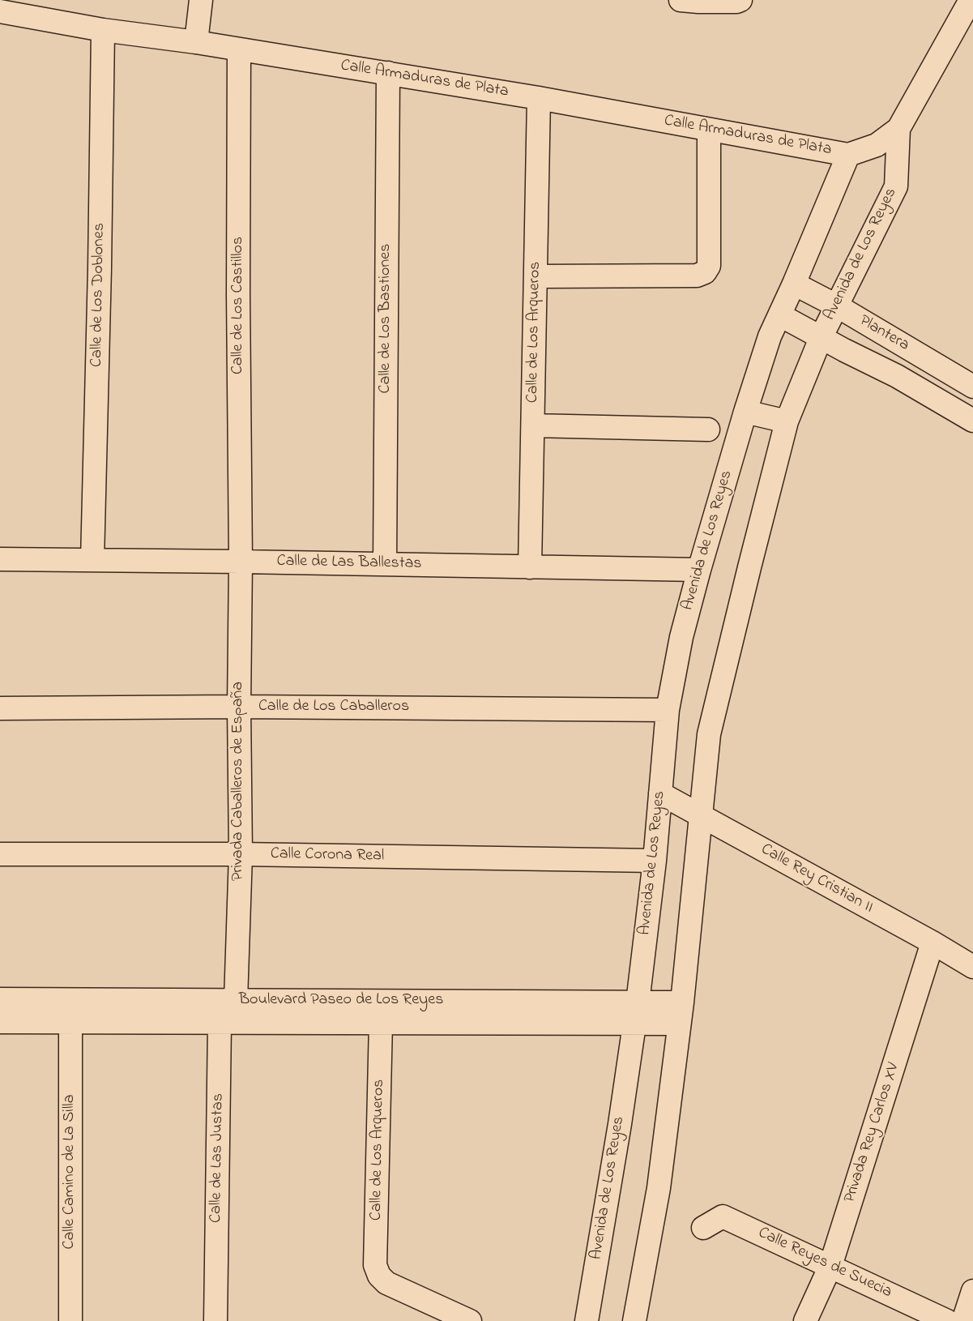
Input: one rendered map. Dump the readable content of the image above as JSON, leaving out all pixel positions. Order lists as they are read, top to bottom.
{
  "streets": {
    "street": [
      "Calle Armaduras de Plata",
      "Avenida de Los Reyes",
      "Calle de Los Doblones",
      "Calle de Los Castillos",
      "Calle de Los Bastiones",
      "Calle de Los Arqueros",
      "Plantera",
      "Calle de Las Ballestas",
      "Calle de Los Caballeros",
      "Privada Caballeros de España",
      "Calle Corona Real",
      "Calle Rey Cristian II",
      "Boulevard Paseo de Los Reyes",
      "Privada Rey Carlos XV",
      "Calle de Las Justas",
      "Calle Camino de La Silla",
      "Calle Reyes de Suecia"
    ]
  },
  "crossings": [
    ["Calle Armaduras de Plata", "Avenida de Los Reyes"],
    ["Calle Armaduras de Plata", "Calle de Los Doblones"],
    ["Calle Armaduras de Plata", "Calle de Los Castillos"],
    ["Calle Armaduras de Plata", "Calle de Los Bastiones"],
    ["Calle Armaduras de Plata", "Calle de Los Arqueros"],
    ["Avenida de Los Reyes", "Plantera"],
    ["Avenida de Los Reyes", "Calle de Las Ballestas"],
    ["Avenida de Los Reyes", "Calle de Los Caballeros"],
    ["Avenida de Los Reyes", "Calle Corona Real"],
    ["Avenida de Los Reyes", "Calle Rey Cristian II"],
    ["Avenida de Los Reyes", "Boulevard Paseo de Los Reyes"],
    ["Calle de Los Doblones", "Calle de Las Ballestas"],
    ["Calle de Los Castillos", "Calle de Las Ballestas"],
    ["Calle de Los Castillos", "Privada Caballeros de España"],
    ["Calle de Los Bastiones", "Calle de Las Ballestas"],
    ["Calle de Los Arqueros", "Calle de Las Ballestas"],
    ["Calle de Los Arqueros", "Boulevard Paseo de Los Reyes"],
    ["Calle de Las Ballestas", "Privada Caballeros de España"],
    ["Calle de Los Caballeros", "Privada Caballeros de España"],
    ["Privada Caballeros de España", "Calle Corona Real"],
    ["Privada Caballeros de España", "Boulevard Paseo de Los Reyes"],
    ["Calle Rey Cristian II", "Privada Rey Carlos XV"],
    ["Boulevard Paseo de Los Reyes", "Calle de Las Justas"],
    ["Boulevard Paseo de Los Reyes", "Calle Camino de La Silla"],
    ["Privada Rey Carlos XV", "Calle Reyes de Suecia"]
  ]
}
